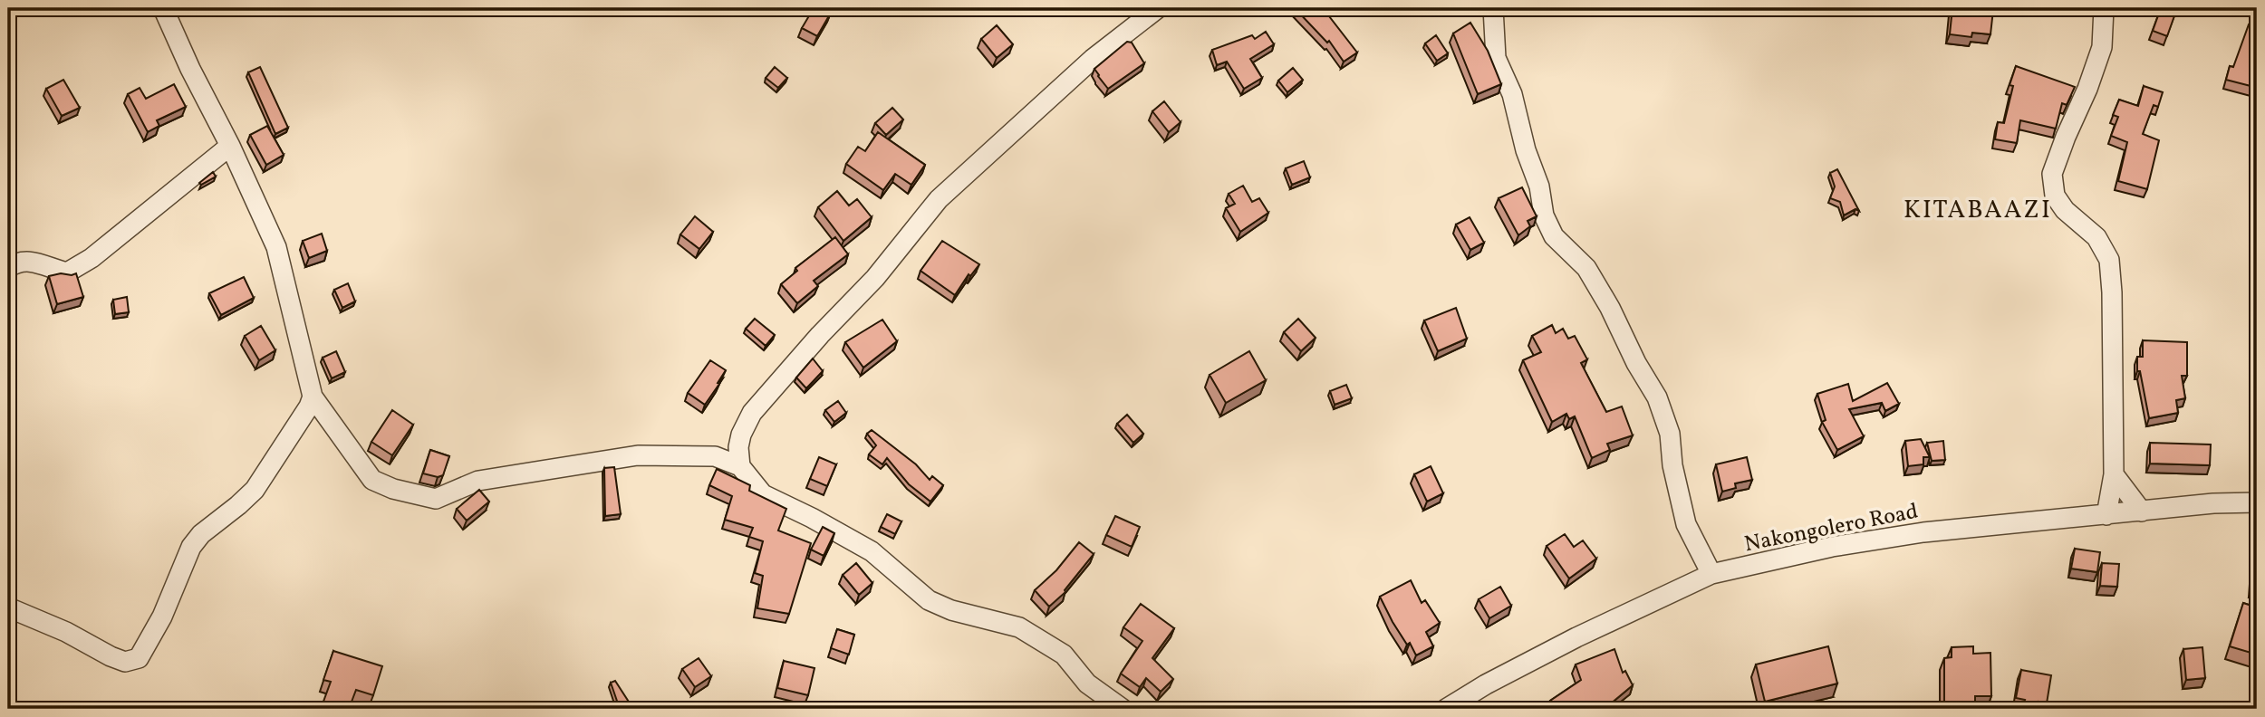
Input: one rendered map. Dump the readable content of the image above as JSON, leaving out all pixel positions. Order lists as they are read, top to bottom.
{
  "streets": {
    "street": ["Nakongolero Road"]
  },
  "districts": ["KITABAAZI"]
}
